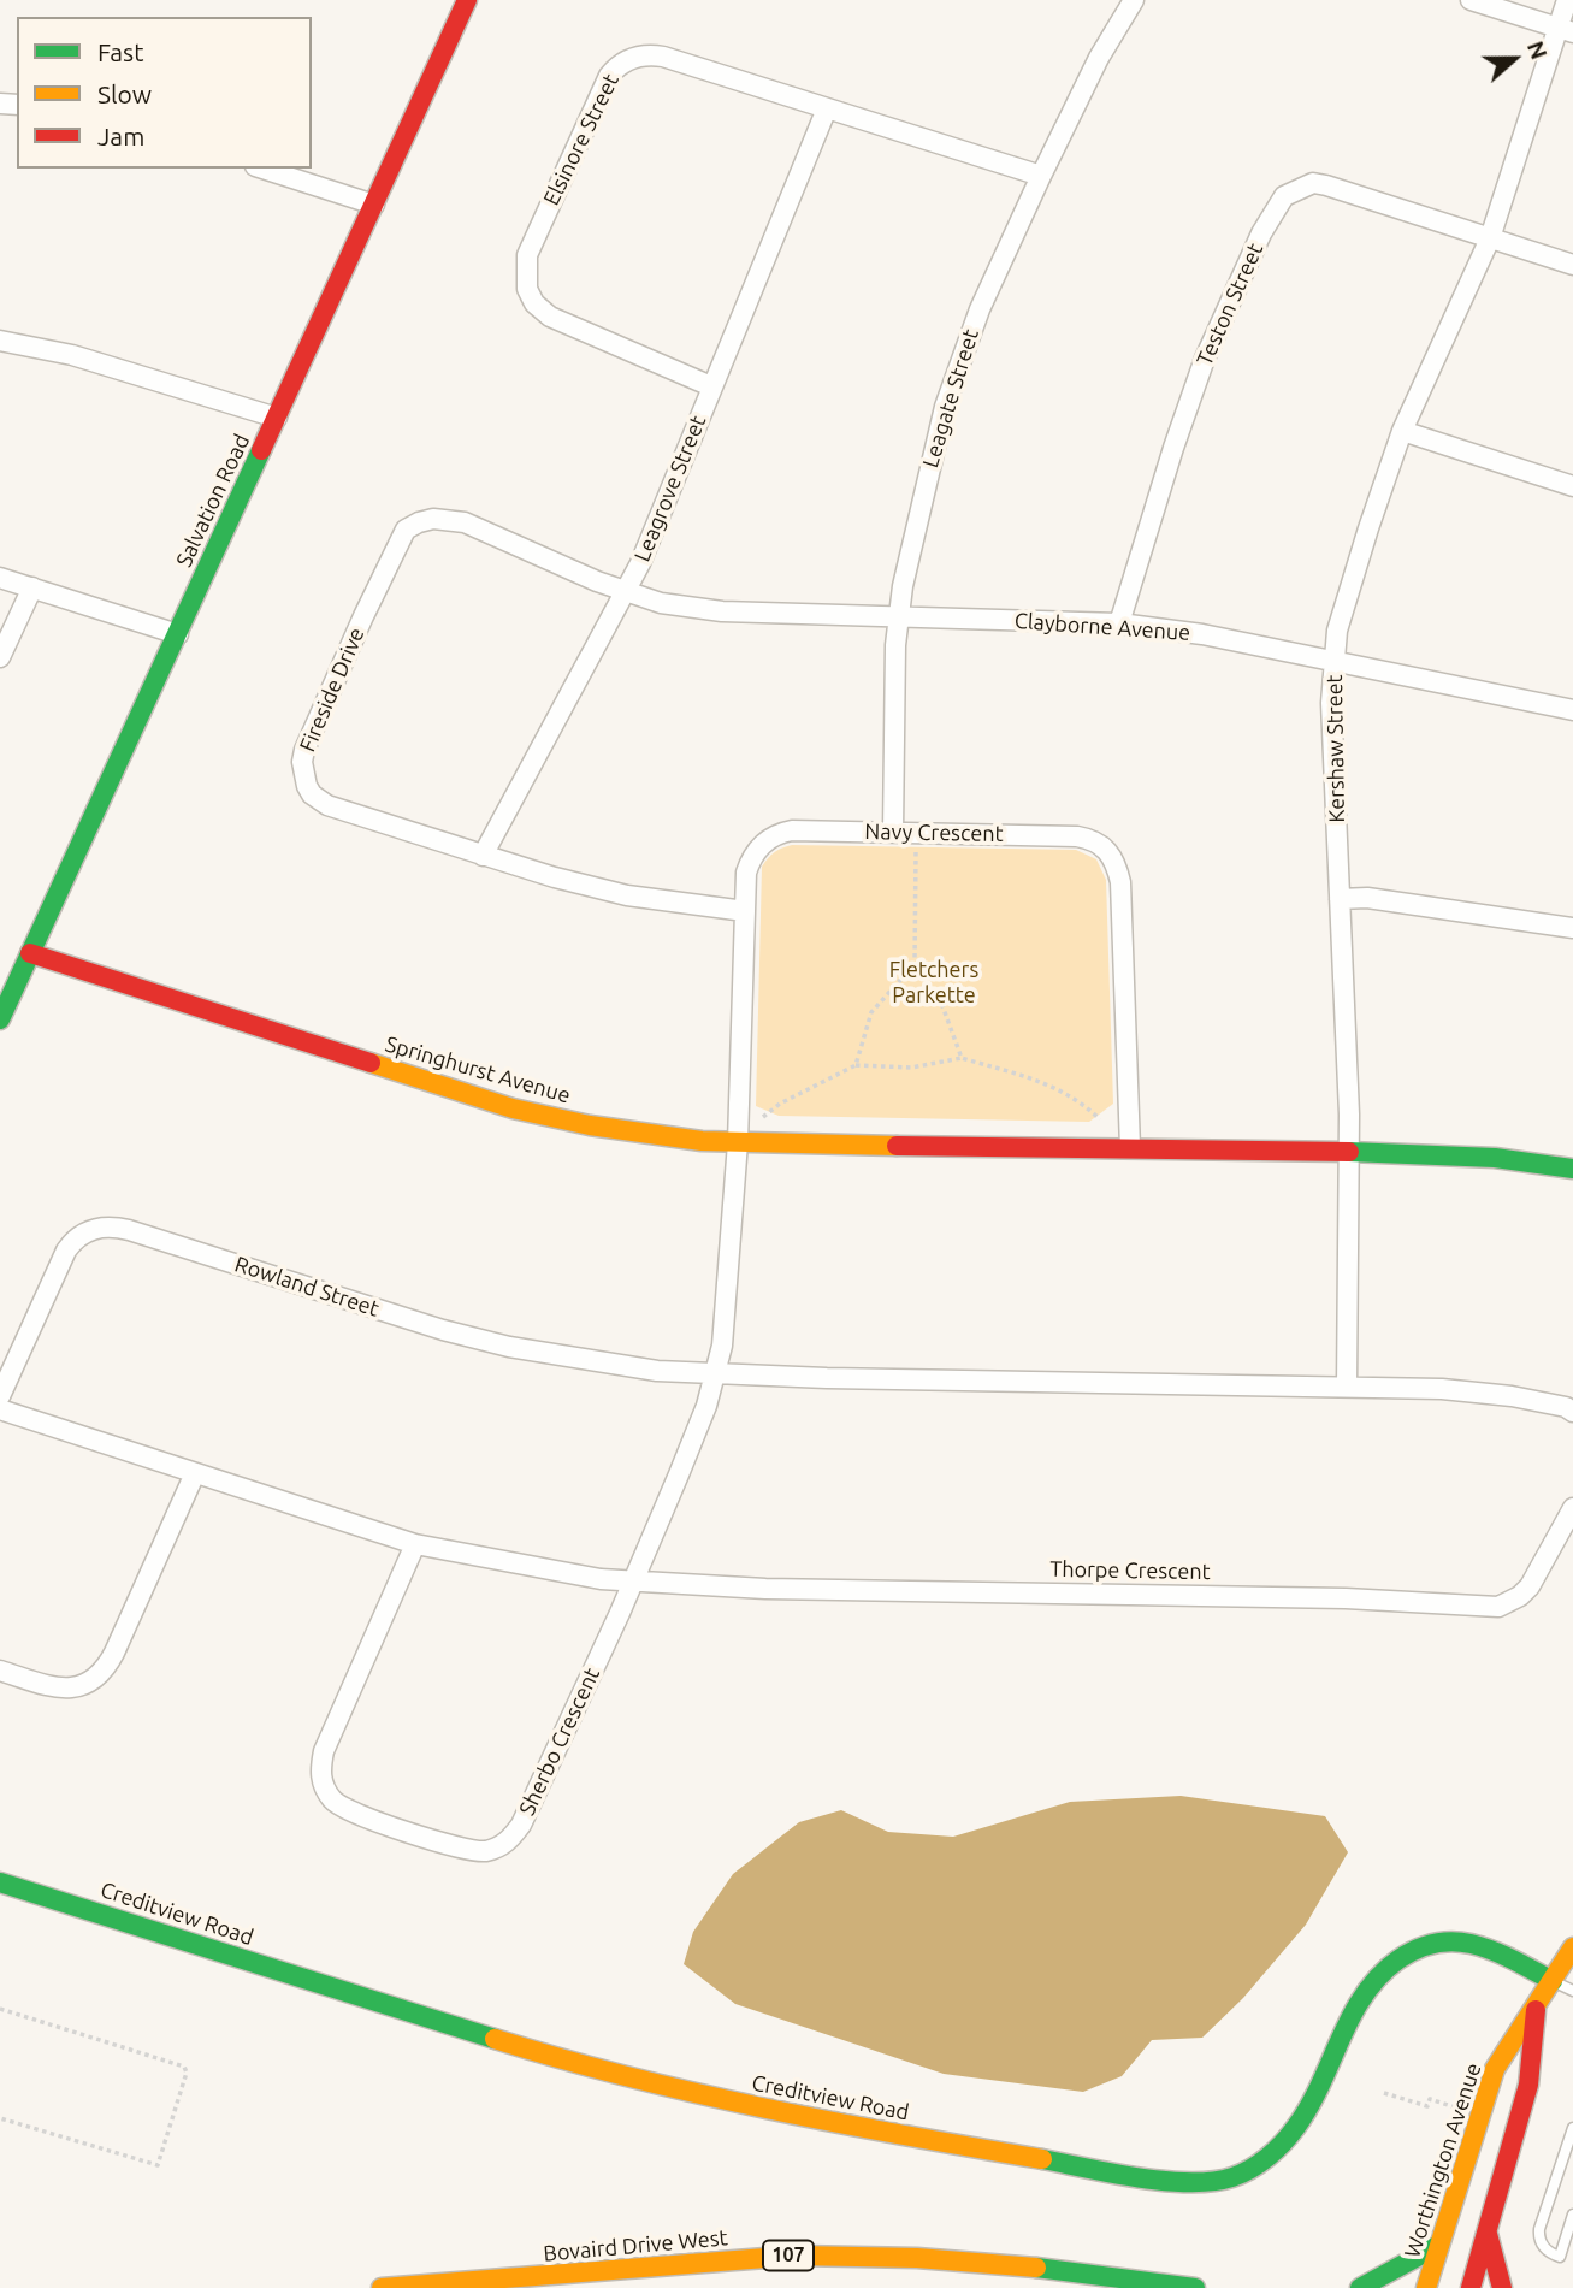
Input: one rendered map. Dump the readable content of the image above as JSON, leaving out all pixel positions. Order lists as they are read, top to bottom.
{
  "streets": {
    "street": [
      "Elsinore Street",
      "Teston Street",
      "Leagate Street",
      "Leagrove Street",
      "Salvation Road",
      "Clayborne Avenue",
      "Fireside Drive",
      "Kershaw Street",
      "Navy Crescent",
      "Springhurst Avenue",
      "Rowland Street",
      "Thorpe Crescent",
      "Sherbo Crescent",
      "Creditview Road",
      "Worthington Avenue",
      "Bovaird Drive West",
      "107"
    ]
  },
  "crossings": [
    ["Elsinore Street", "Leagate Street"],
    ["Elsinore Street", "Leagrove Street"],
    ["Teston Street", "Clayborne Avenue"],
    ["Teston Street", "Kershaw Street"],
    ["Leagate Street", "Clayborne Avenue"],
    ["Leagate Street", "Navy Crescent"],
    ["Leagrove Street", "Clayborne Avenue"],
    ["Leagrove Street", "Fireside Drive"],
    ["Salvation Road", "Springhurst Avenue"],
    ["Clayborne Avenue", "Fireside Drive"],
    ["Clayborne Avenue", "Kershaw Street"],
    ["Fireside Drive", "Navy Crescent"],
    ["Navy Crescent", "Springhurst Avenue"],
    ["Navy Crescent", "Rowland Street"],
    ["Navy Crescent", "Thorpe Crescent"],
    ["Navy Crescent", "Sherbo Crescent"],
    ["Thorpe Crescent", "Sherbo Crescent"],
    ["Creditview Road", "Worthington Avenue"]
  ],
  "parks": ["Fletchers Parkette"],
  "legend": ["Fast", "Slow", "Jam"],
  "north": "right"
}
